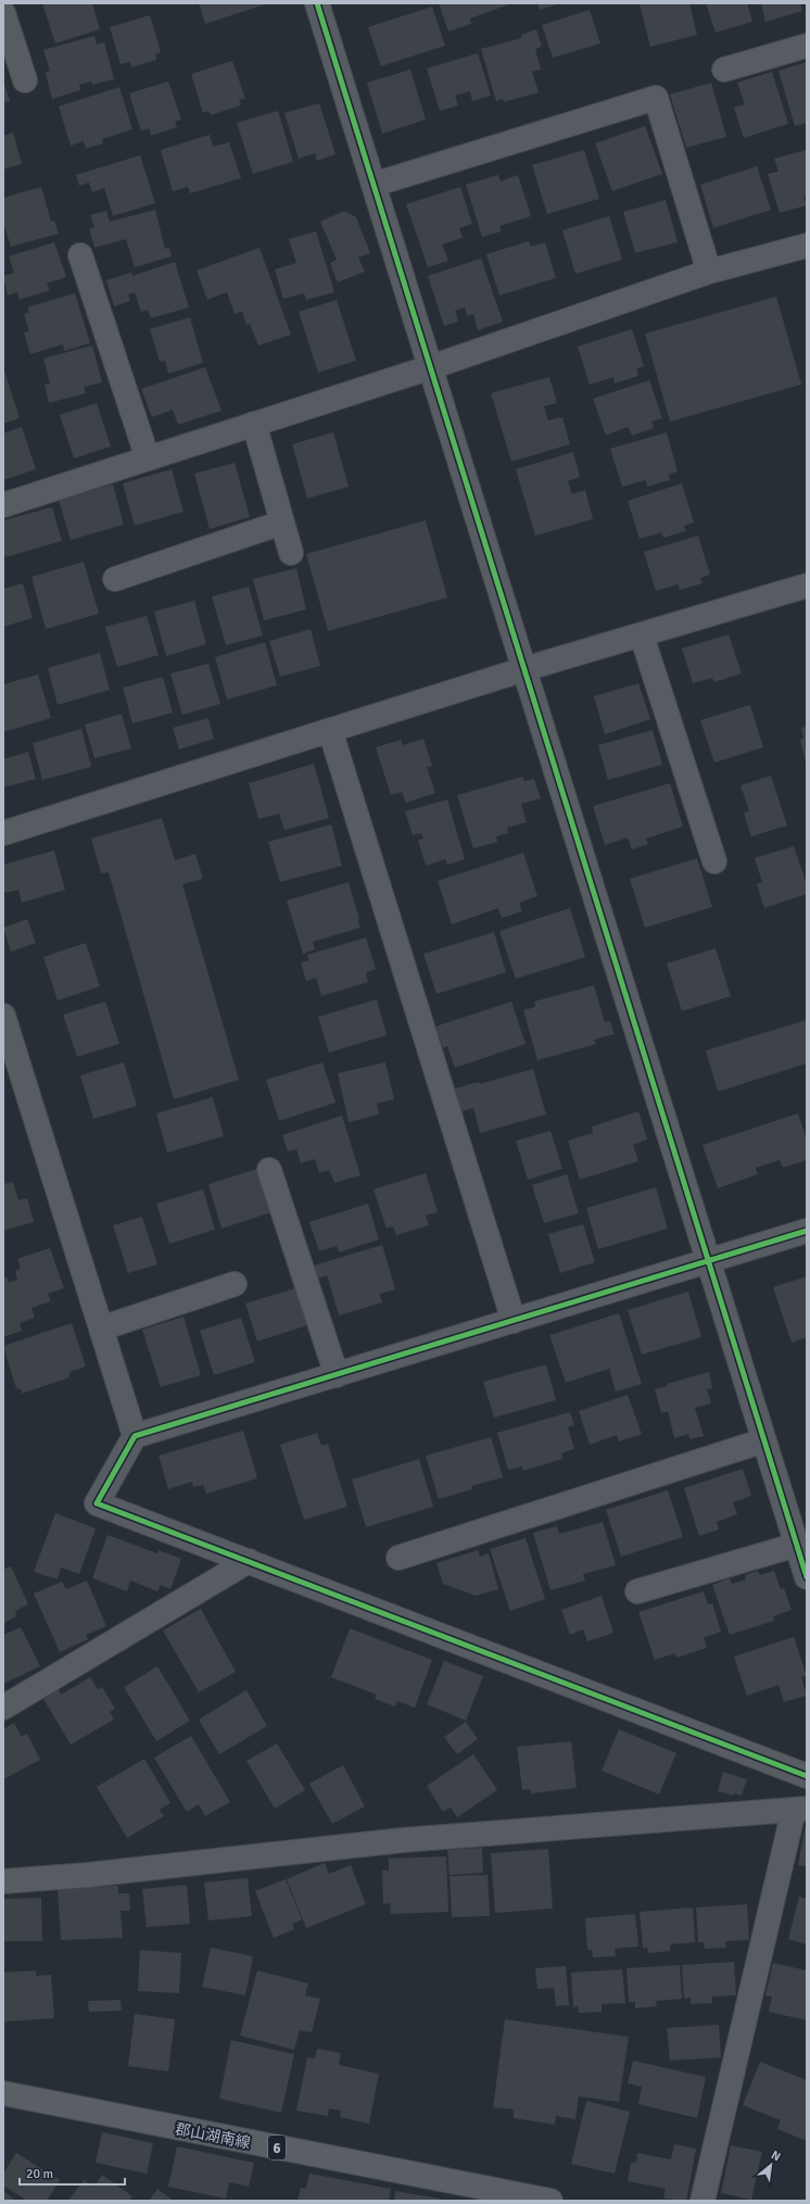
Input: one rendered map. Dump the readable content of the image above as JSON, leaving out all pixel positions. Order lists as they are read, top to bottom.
{
  "streets": {
    "main road": ["郡山湖南線", "6"]
  },
  "scale_bar": "20 m",
  "north": "top right"
}
